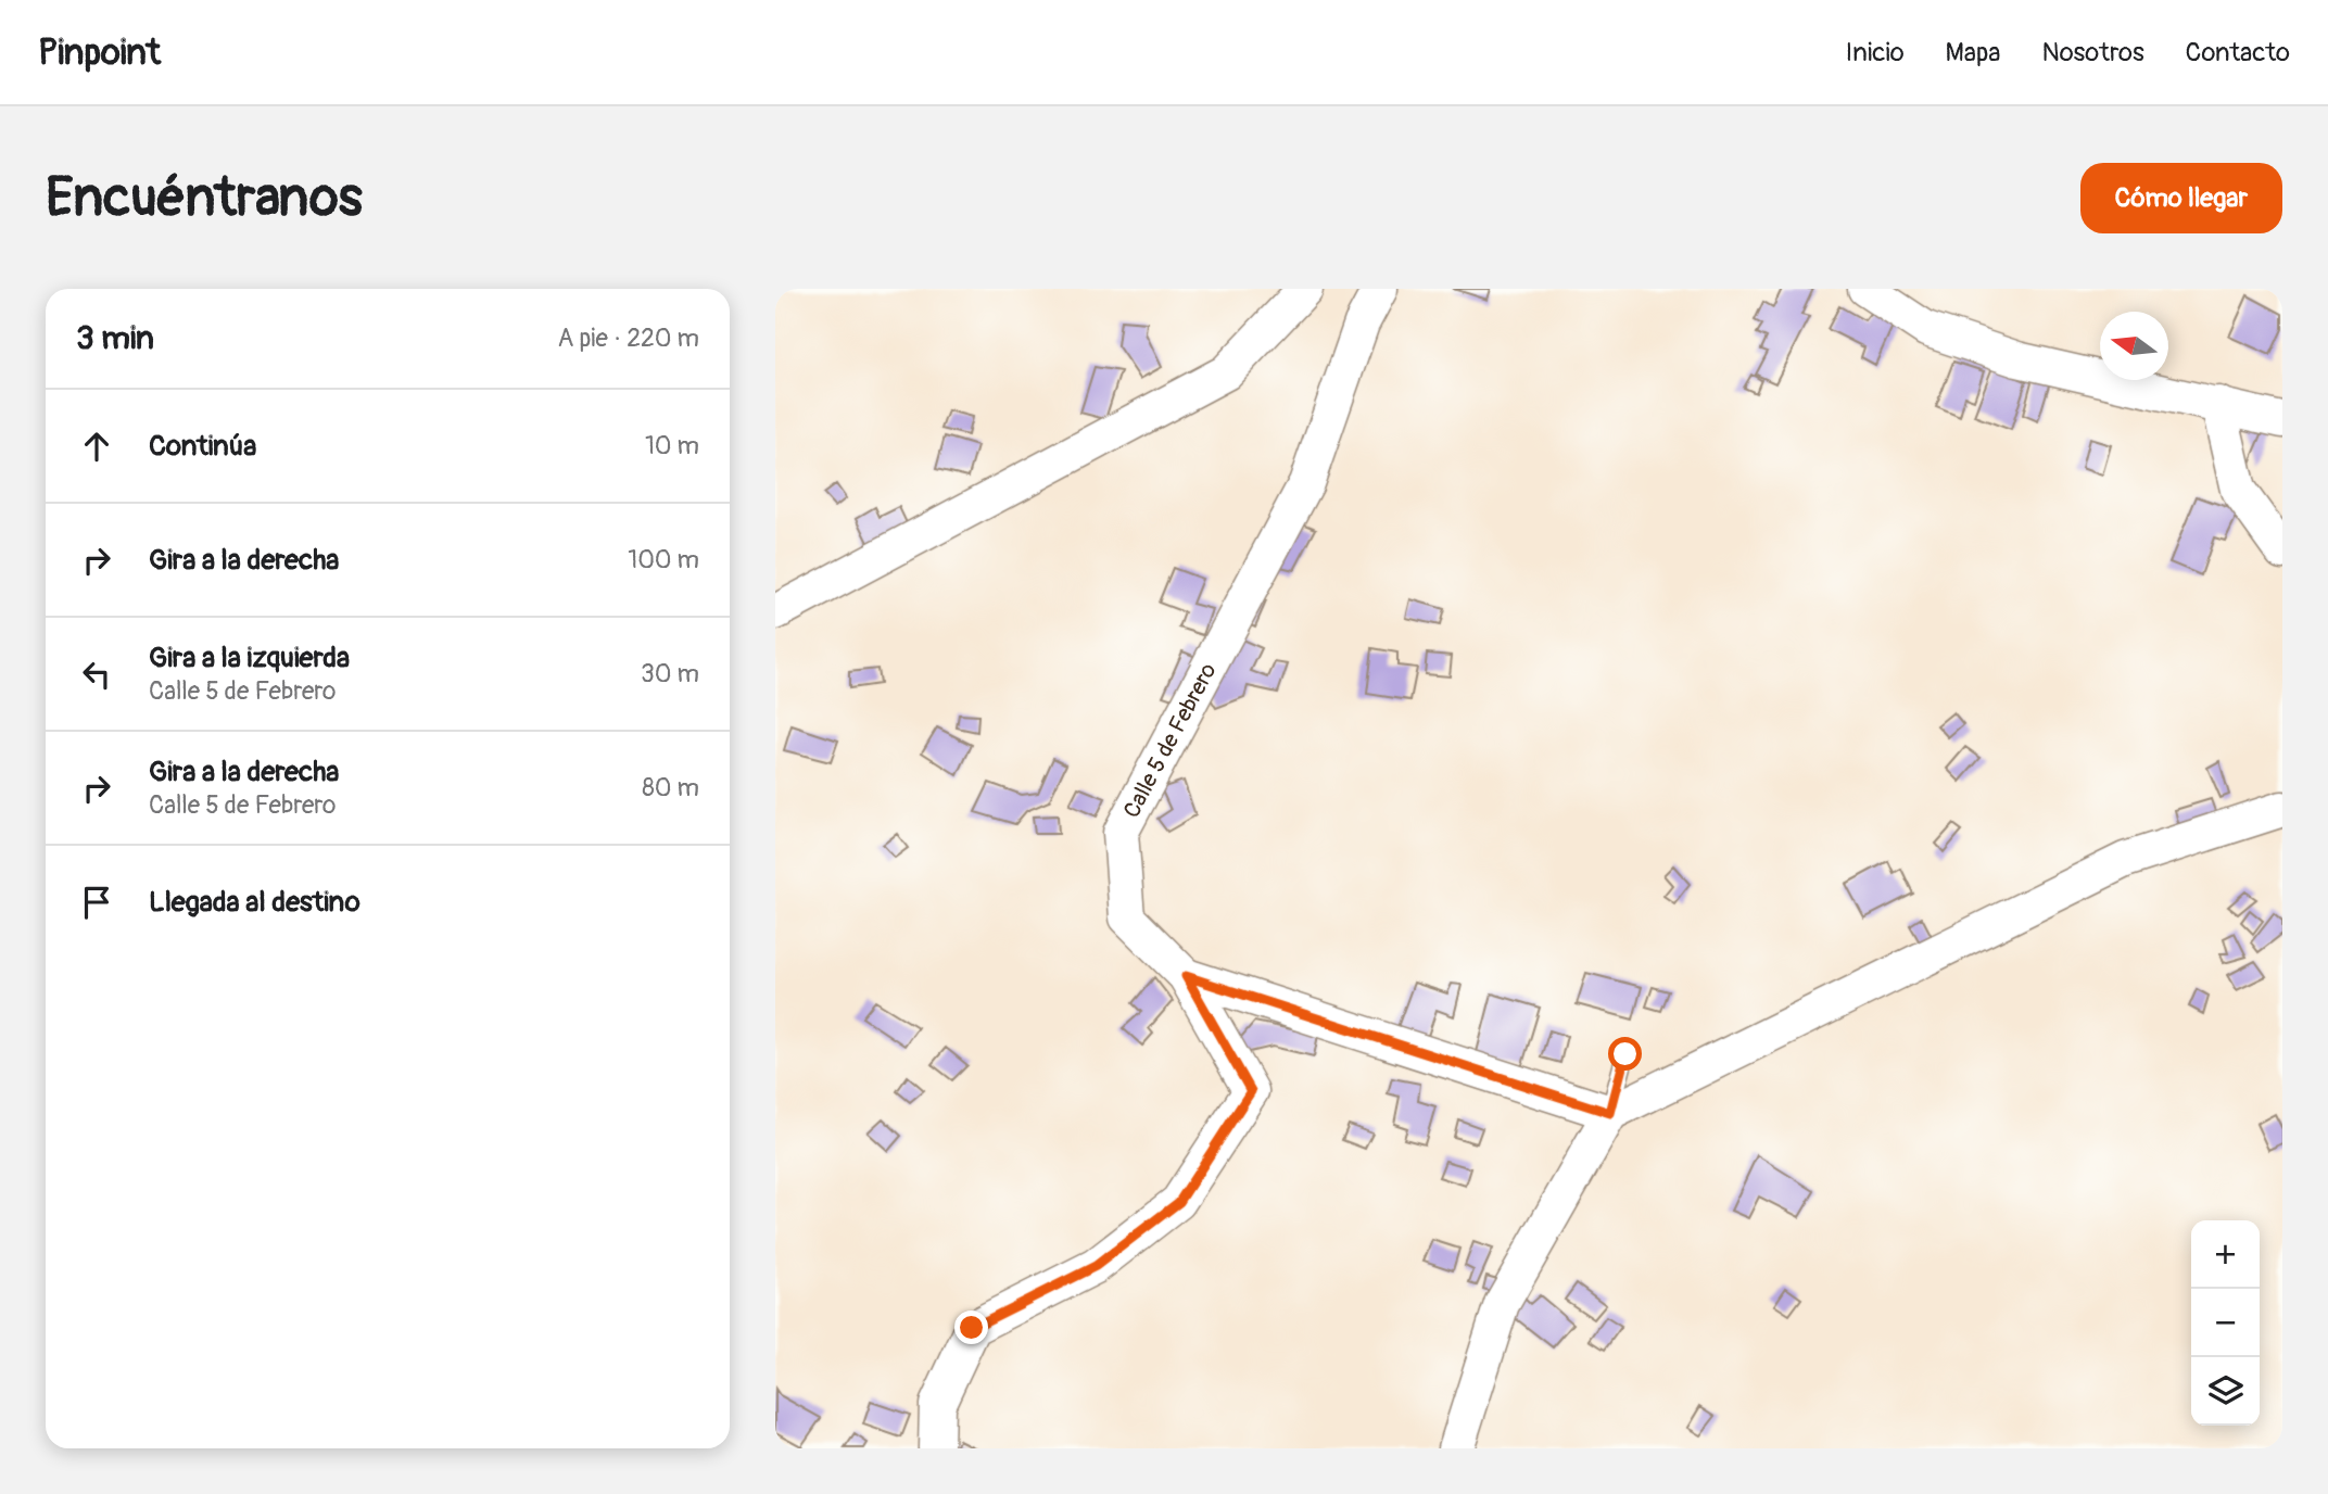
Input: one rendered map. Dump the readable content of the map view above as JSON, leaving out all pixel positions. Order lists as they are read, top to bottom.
{
  "streets": {
    "street": ["Calle 5 de Febrero"]
  },
  "north": "left",
  "page": {
    "header": "Pinpoint",
    "nav": [
      "Inicio",
      "Mapa",
      "Nosotros",
      "Contacto"
    ],
    "buttons": "Cómo llegar",
    "title": "Encuéntranos",
    "heading": ["3 min", "A pie · 220 m"],
    "list": [
      ["Continúa", "10 m"],
      ["Gira a la derecha", "100 m"],
      ["Gira a la izquierda", "Calle 5 de Febrero", "30 m"],
      ["Gira a la derecha", "Calle 5 de Febrero", "80 m"],
      "Llegada al destino"
    ],
    "map_buttons": ["+", "−"]
  }
}
